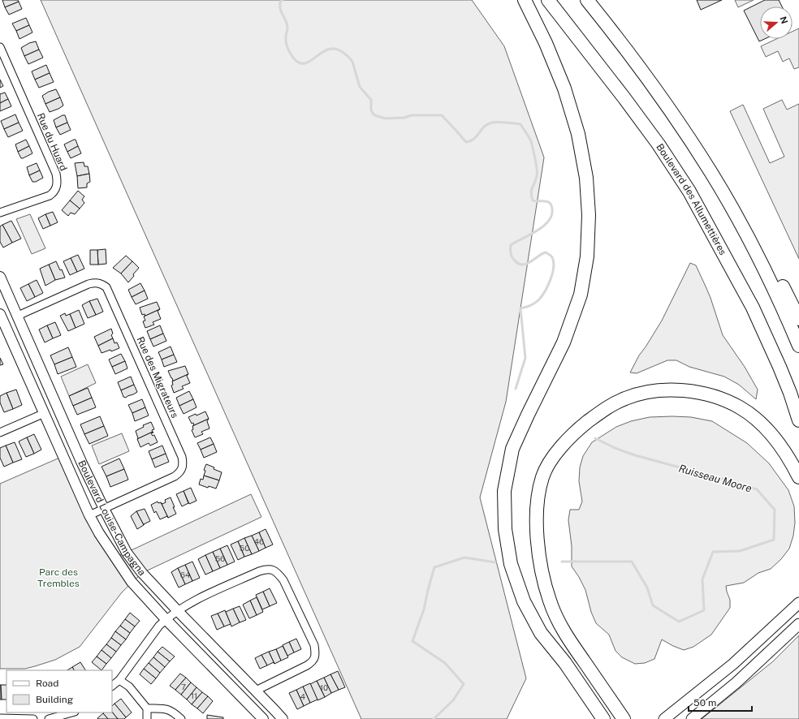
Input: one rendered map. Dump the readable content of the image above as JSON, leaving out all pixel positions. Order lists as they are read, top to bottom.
{
  "streets": {
    "highway": ["Boulevard des Allumettières"],
    "street": ["Rue du Huard", "Rue des Migrateurs", "Boulevard Louise-Campagna"]
  },
  "crossings": [
    ["Rue des Migrateurs", "Boulevard Louise-Campagna"]
  ],
  "water": ["Ruisseau Moore"],
  "parks": ["Parc des Trembles"],
  "house_numbers": [
    "46",
    "50",
    "56",
    "64",
    "7",
    "10",
    "11",
    "4"
  ],
  "legend": ["Road", "Building"],
  "scale_bar": "50 m",
  "north": "right"
}
